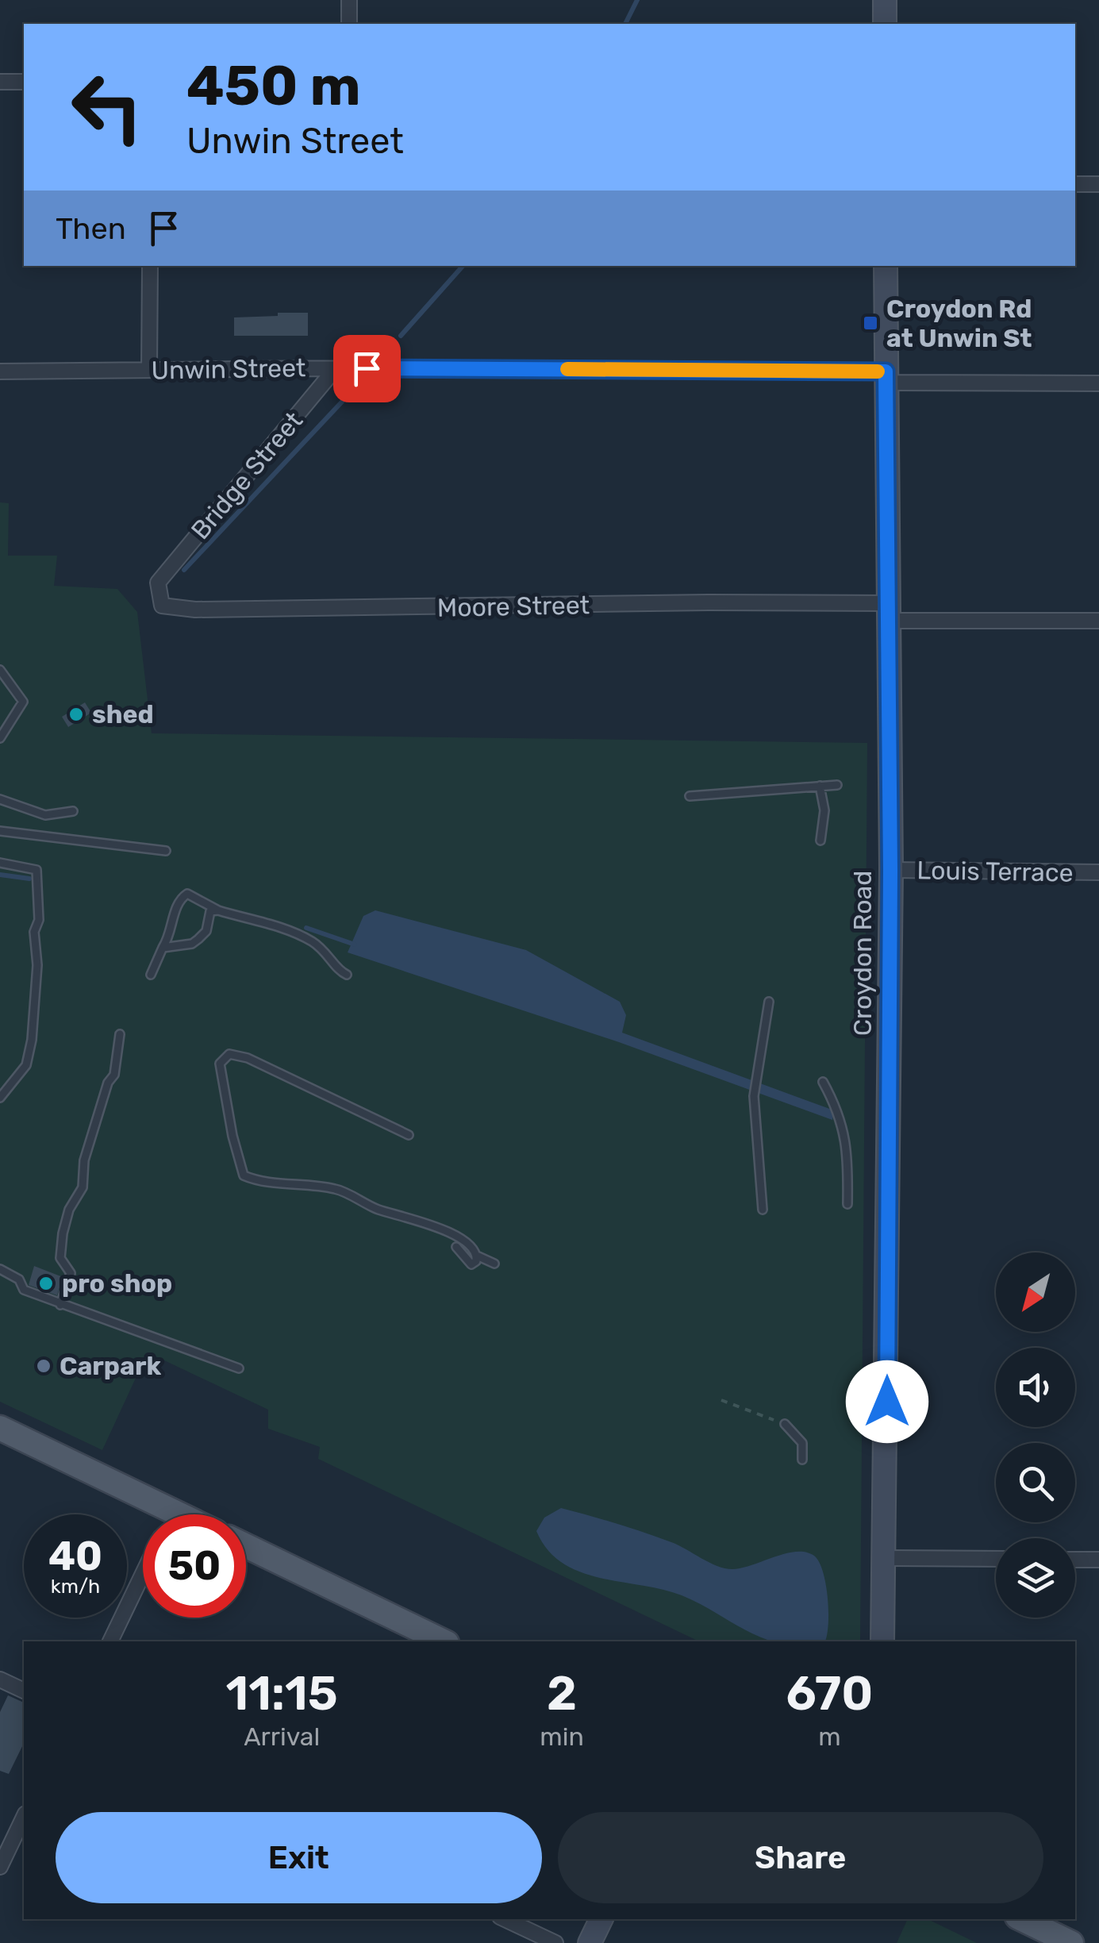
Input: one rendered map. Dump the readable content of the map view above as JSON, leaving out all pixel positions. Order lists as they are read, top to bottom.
{
  "streets": {
    "main road": ["Croydon Road"],
    "street": [
      "Unwin Street",
      "Bridge Street",
      "Moore Street",
      "Louis Terrace"
    ]
  },
  "crossings": [
    ["Unwin Street", "Bridge Street"],
    ["Unwin Street", "Croydon Road"],
    ["Bridge Street", "Moore Street"],
    ["Moore Street", "Croydon Road"],
    ["Louis Terrace", "Croydon Road"]
  ],
  "places": {
    "transit": ["Croydon Rd at Unwin St"],
    "other": ["shed", "pro shop", "Carpark"]
  },
  "north": "bottom left",
  "page": {
    "turn": ["450 m", "Unwin Street"],
    "then": "Then",
    "speed": "40 km/h",
    "limit": "50",
    "eta": [
      "11:15",
      "Arrival",
      "2",
      "min",
      "670",
      "m"
    ],
    "buttons": ["Exit", "Share"]
  }
}
